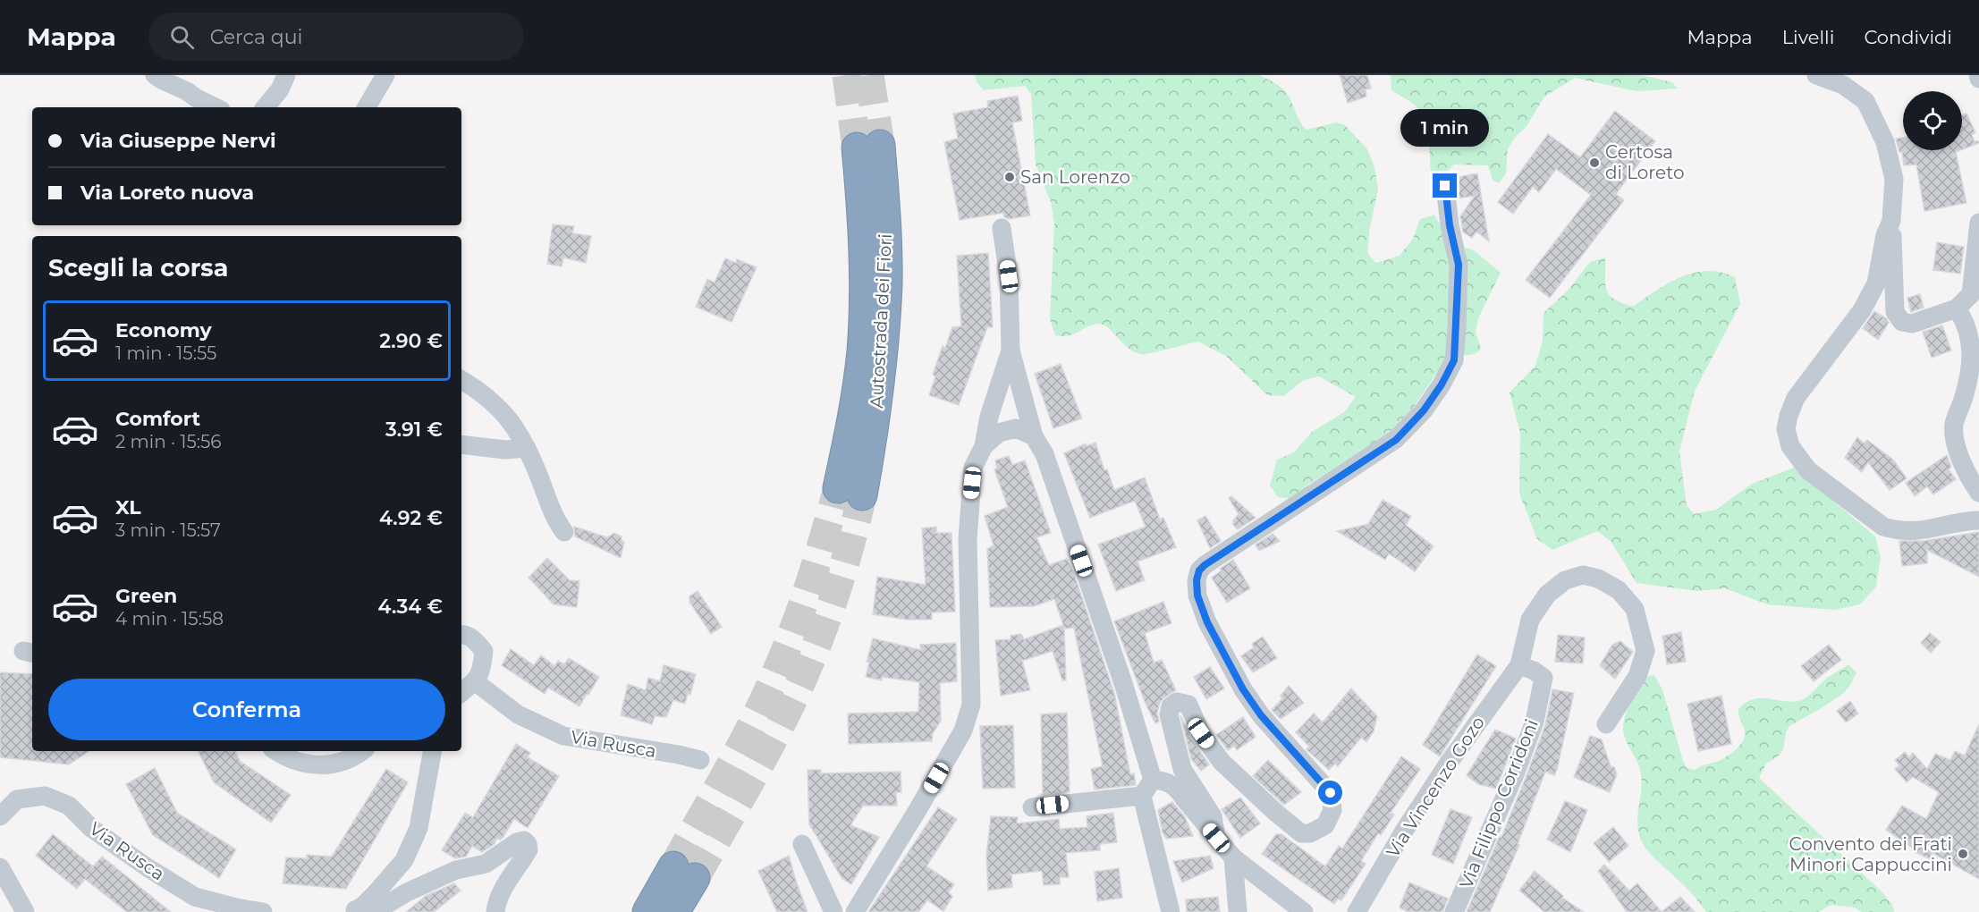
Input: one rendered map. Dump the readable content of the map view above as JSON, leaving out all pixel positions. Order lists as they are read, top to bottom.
{
  "streets": {
    "highway": ["Autostrada dei Fiori"],
    "street": ["Via Rusca", "Via Vincenzo Gozo", "Via Filippo Corridoni"]
  },
  "crossings": [
    ["Via Vincenzo Gozo", "Via Filippo Corridoni"]
  ],
  "places": ["Certosa di Loreto", "San Lorenzo", "Convento dei Frati Minori Cappuccini"],
  "page": {
    "header": "Mappa",
    "search": "Cerca qui",
    "nav": ["Mappa", "Livelli", "Condividi"],
    "banner": ["Via Giuseppe Nervi", "Via Loreto nuova"],
    "bubble": "1 min",
    "heading": "Scegli la corsa",
    "list": [
      {
        "name": "Economy",
        "note": "1 min · 15:55",
        "value": "2.90 €"
      },
      {
        "name": "Comfort",
        "note": "2 min · 15:56",
        "value": "3.91 €"
      },
      {
        "name": "XL",
        "note": "3 min · 15:57",
        "value": "4.92 €"
      },
      {
        "name": "Green",
        "note": "4 min · 15:58",
        "value": "4.34 €"
      }
    ],
    "buttons": "Conferma"
  }
}
